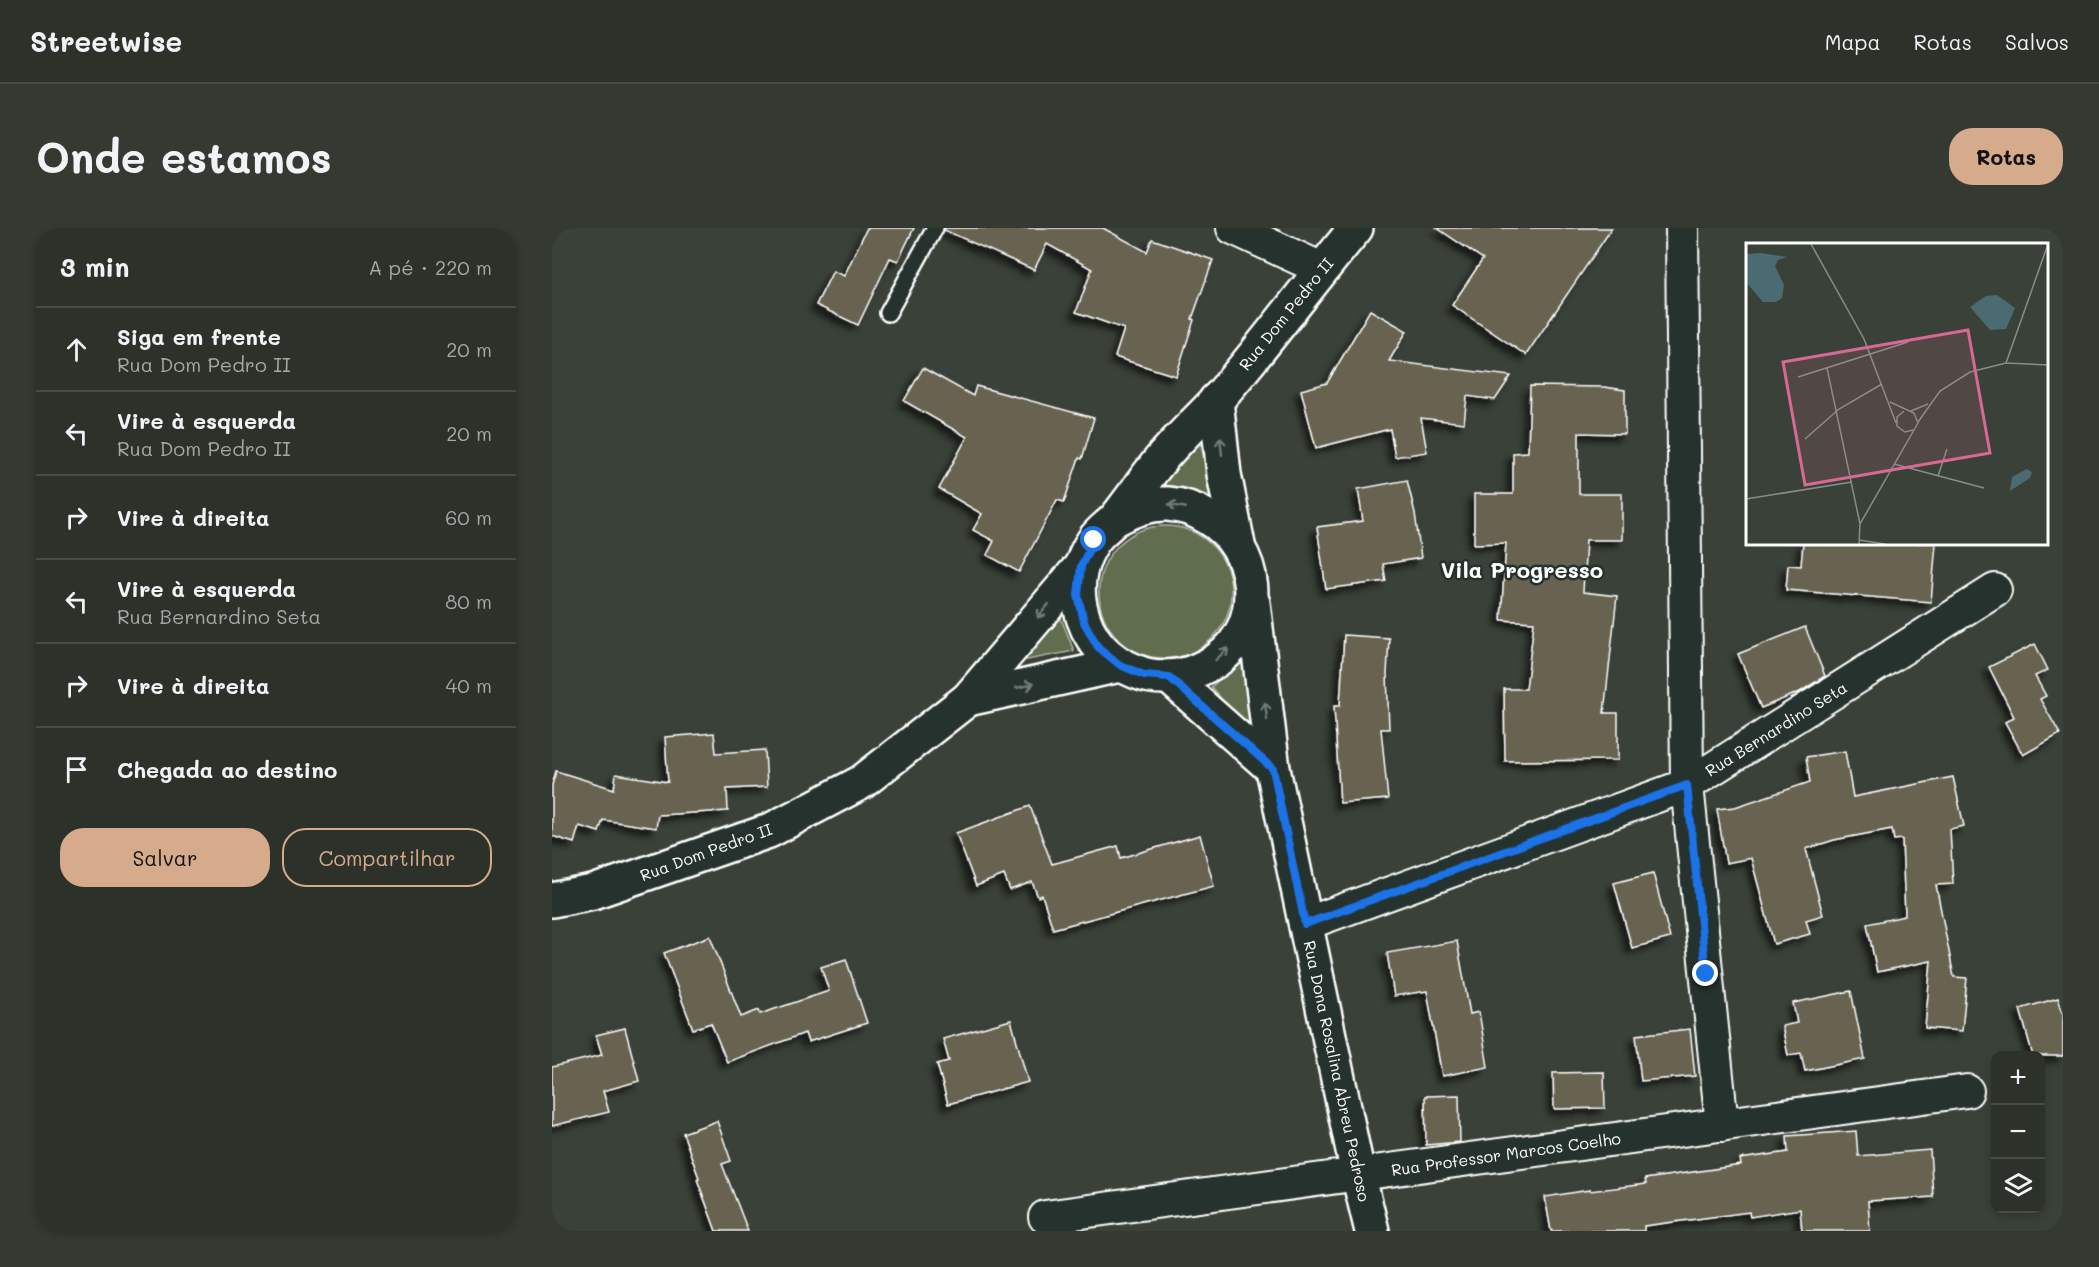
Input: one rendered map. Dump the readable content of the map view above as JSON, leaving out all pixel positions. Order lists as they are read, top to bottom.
{
  "streets": {
    "main road": ["Rua Dom Pedro II", "Rua Dona Rosalina Abreu Pedroso"],
    "street": ["Rua Bernardino Seta", "Rua Professor Marcos Coelho"]
  },
  "crossings": [
    ["Rua Dom Pedro II", "Rua Dona Rosalina Abreu Pedroso"],
    ["Rua Bernardino Seta", "Rua Dona Rosalina Abreu Pedroso"],
    ["Rua Dona Rosalina Abreu Pedroso", "Rua Professor Marcos Coelho"]
  ],
  "districts": ["Vila Progresso"],
  "page": {
    "header": "Streetwise",
    "nav": ["Mapa", "Rotas", "Salvos"],
    "buttons": [
      "Rotas",
      ["Salvar", "Compartilhar"]
    ],
    "title": "Onde estamos",
    "heading": ["3 min", "A pé · 220 m"],
    "list": [
      ["Siga em frente", "Rua Dom Pedro II", "20 m"],
      ["Vire à esquerda", "Rua Dom Pedro II", "20 m"],
      ["Vire à direita", "60 m"],
      ["Vire à esquerda", "Rua Bernardino Seta", "80 m"],
      ["Vire à direita", "40 m"],
      "Chegada ao destino"
    ],
    "map_buttons": ["+", "−"]
  }
}
